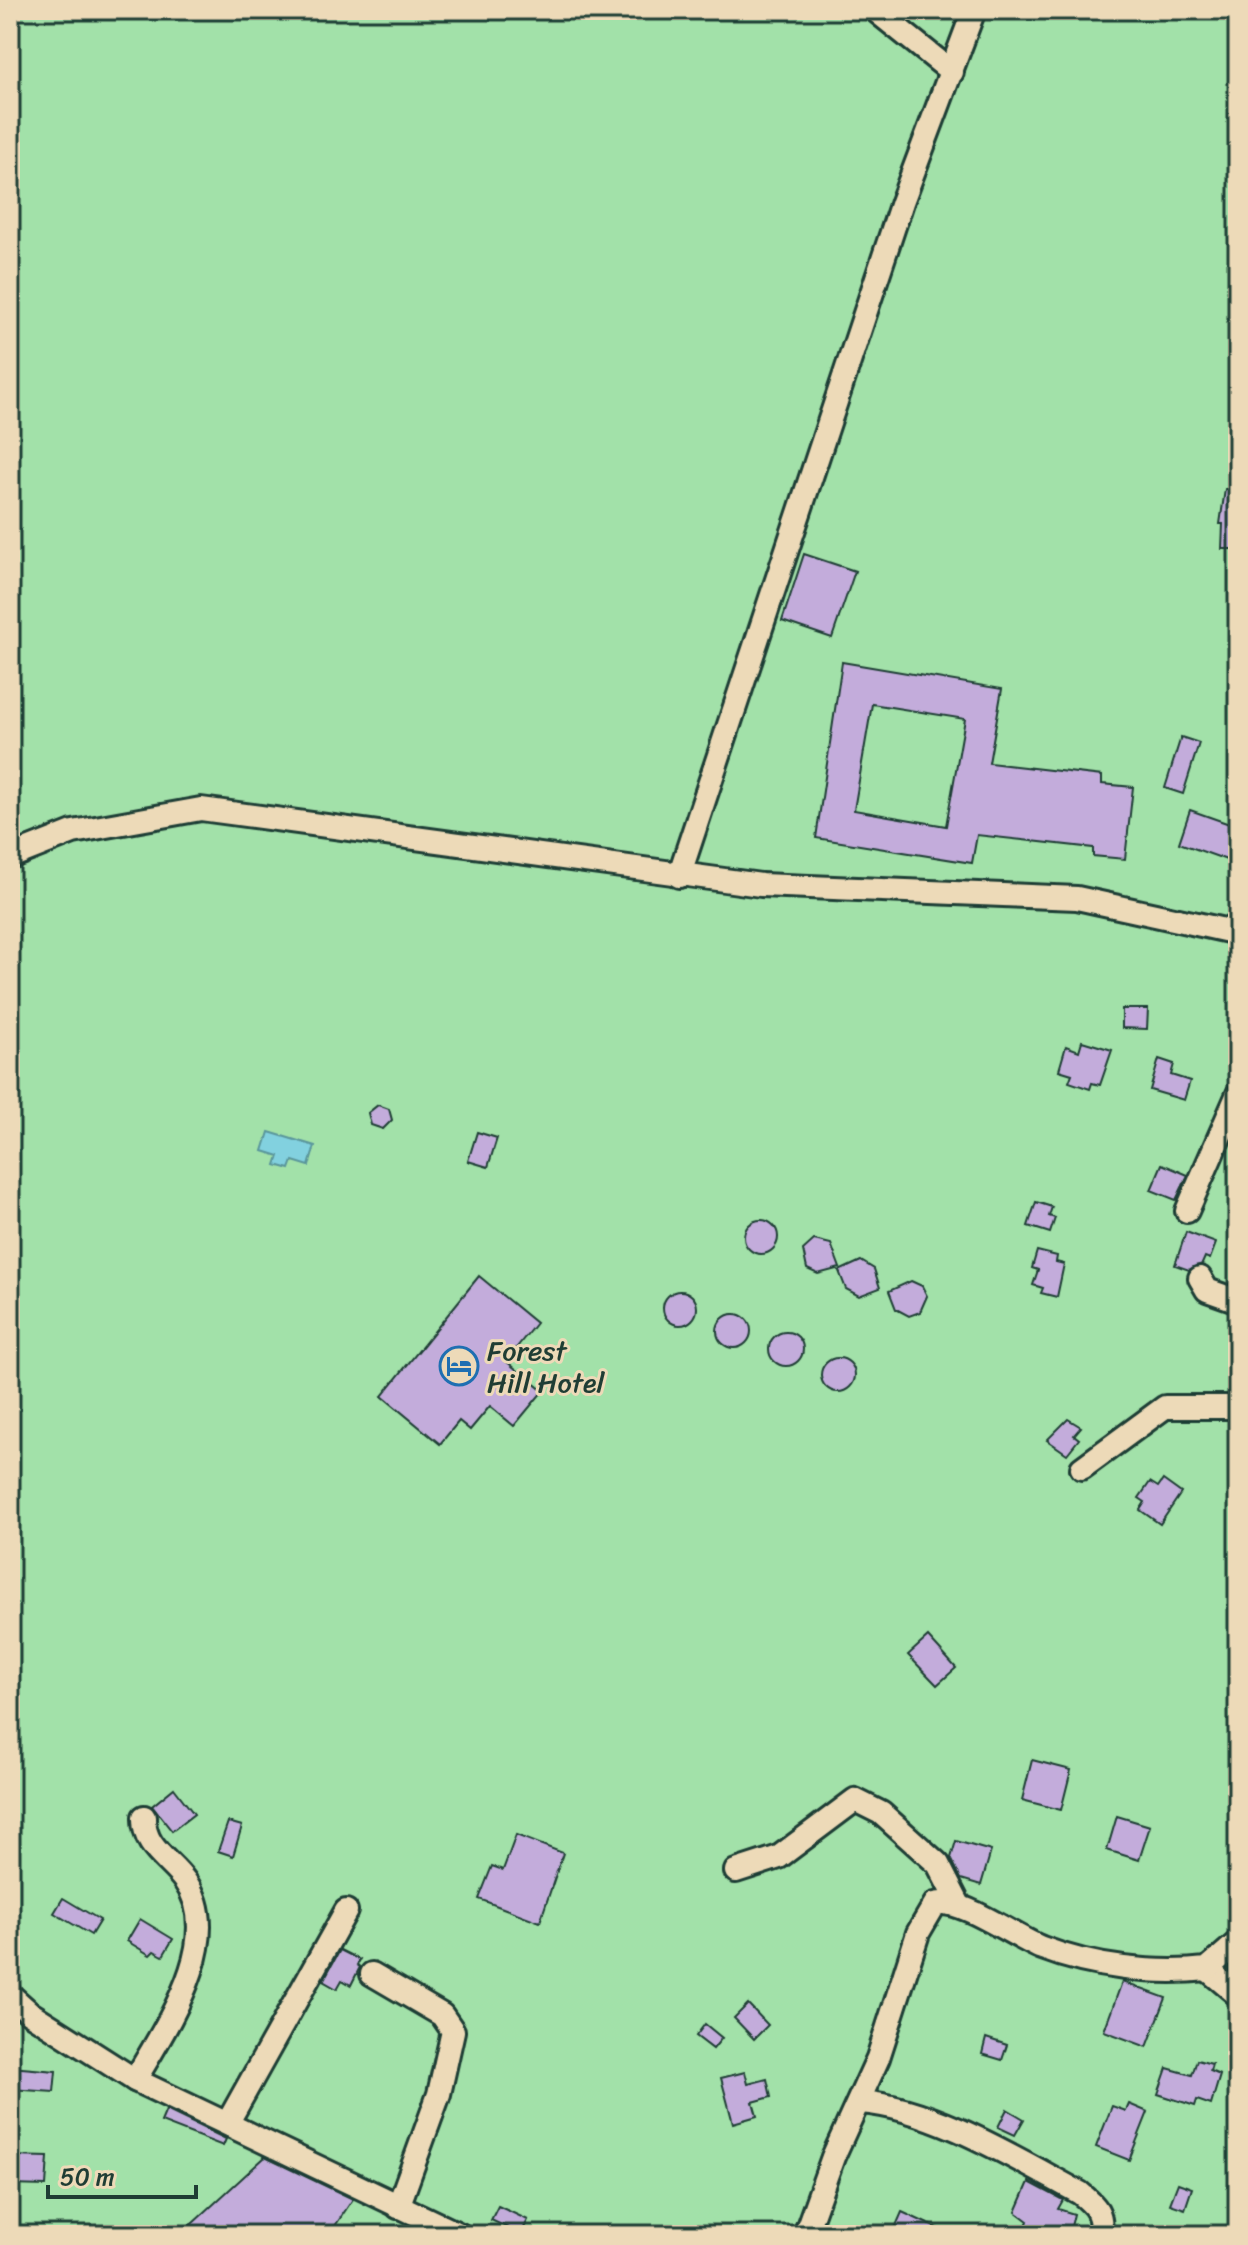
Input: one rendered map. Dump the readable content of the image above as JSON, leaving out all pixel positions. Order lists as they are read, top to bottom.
{
  "places": {
    "hotel": ["Forest Hill Hotel"]
  },
  "scale_bar": "50 m"
}
